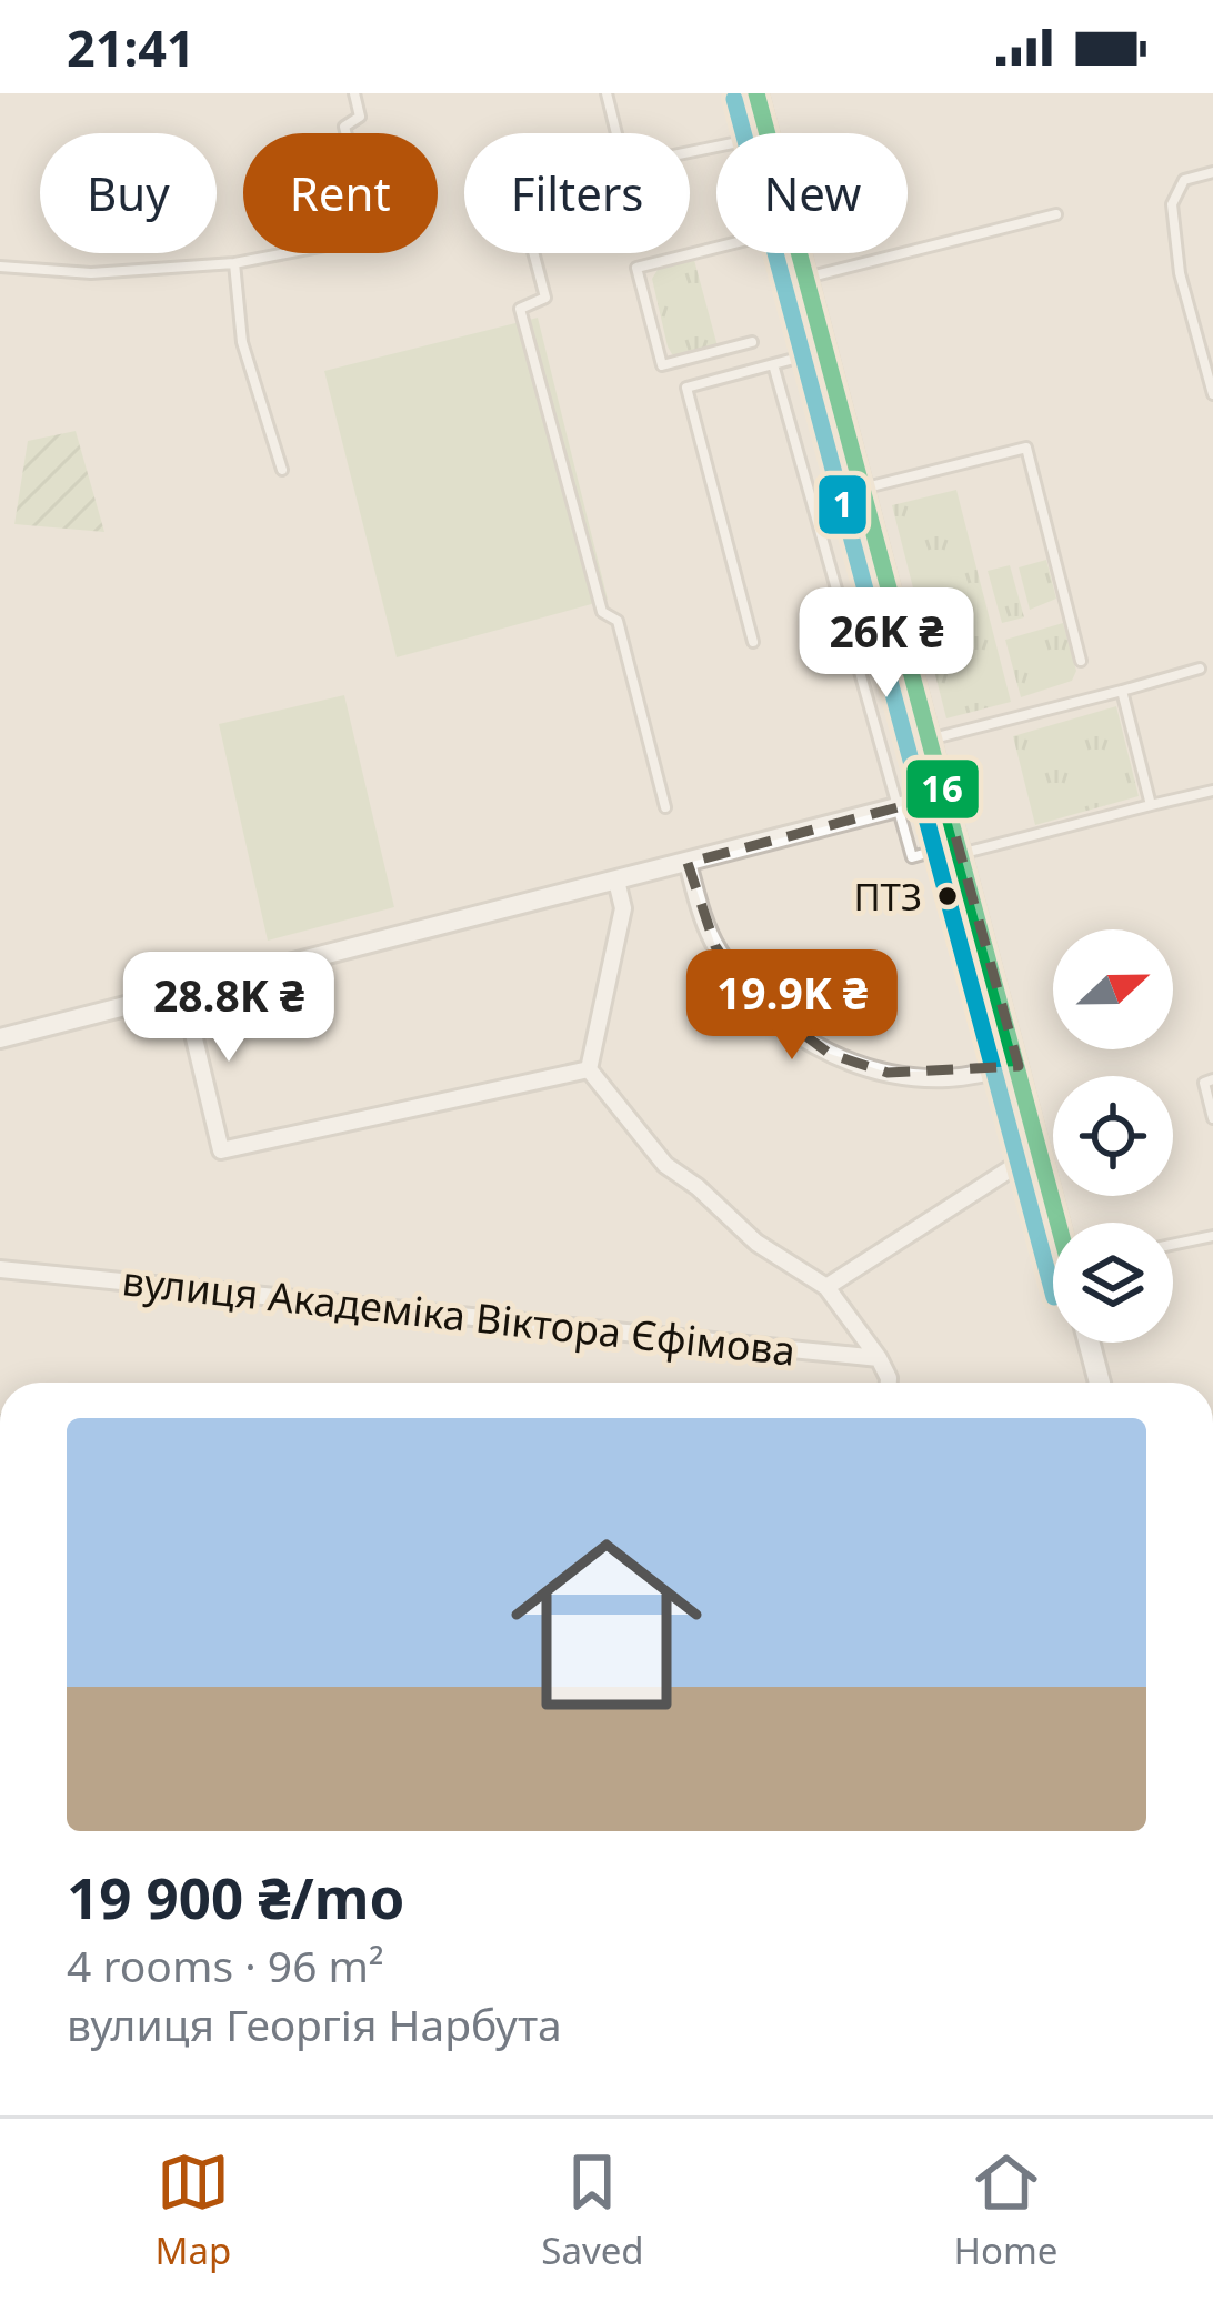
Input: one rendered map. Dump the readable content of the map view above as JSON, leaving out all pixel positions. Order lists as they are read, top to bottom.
{
  "streets": {
    "street": ["вулиця Академіка Віктора Єфімова"]
  },
  "places": ["ПТЗ"],
  "lines": ["transit line 16", "transit line 1"],
  "north": "right",
  "page": {
    "status": "21:41",
    "chip": [
      "Buy",
      "Rent",
      "Filters",
      "New"
    ],
    "price": ["26K ₴", "19.9K ₴", "28.8K ₴"],
    "list": [
      {
        "name": "19 900 ₴/mo",
        "note": "4 rooms · 96 m² · вулиця Георгія Нарбута"
      }
    ],
    "tabs": ["Map", "Saved", "Home"]
  }
}
